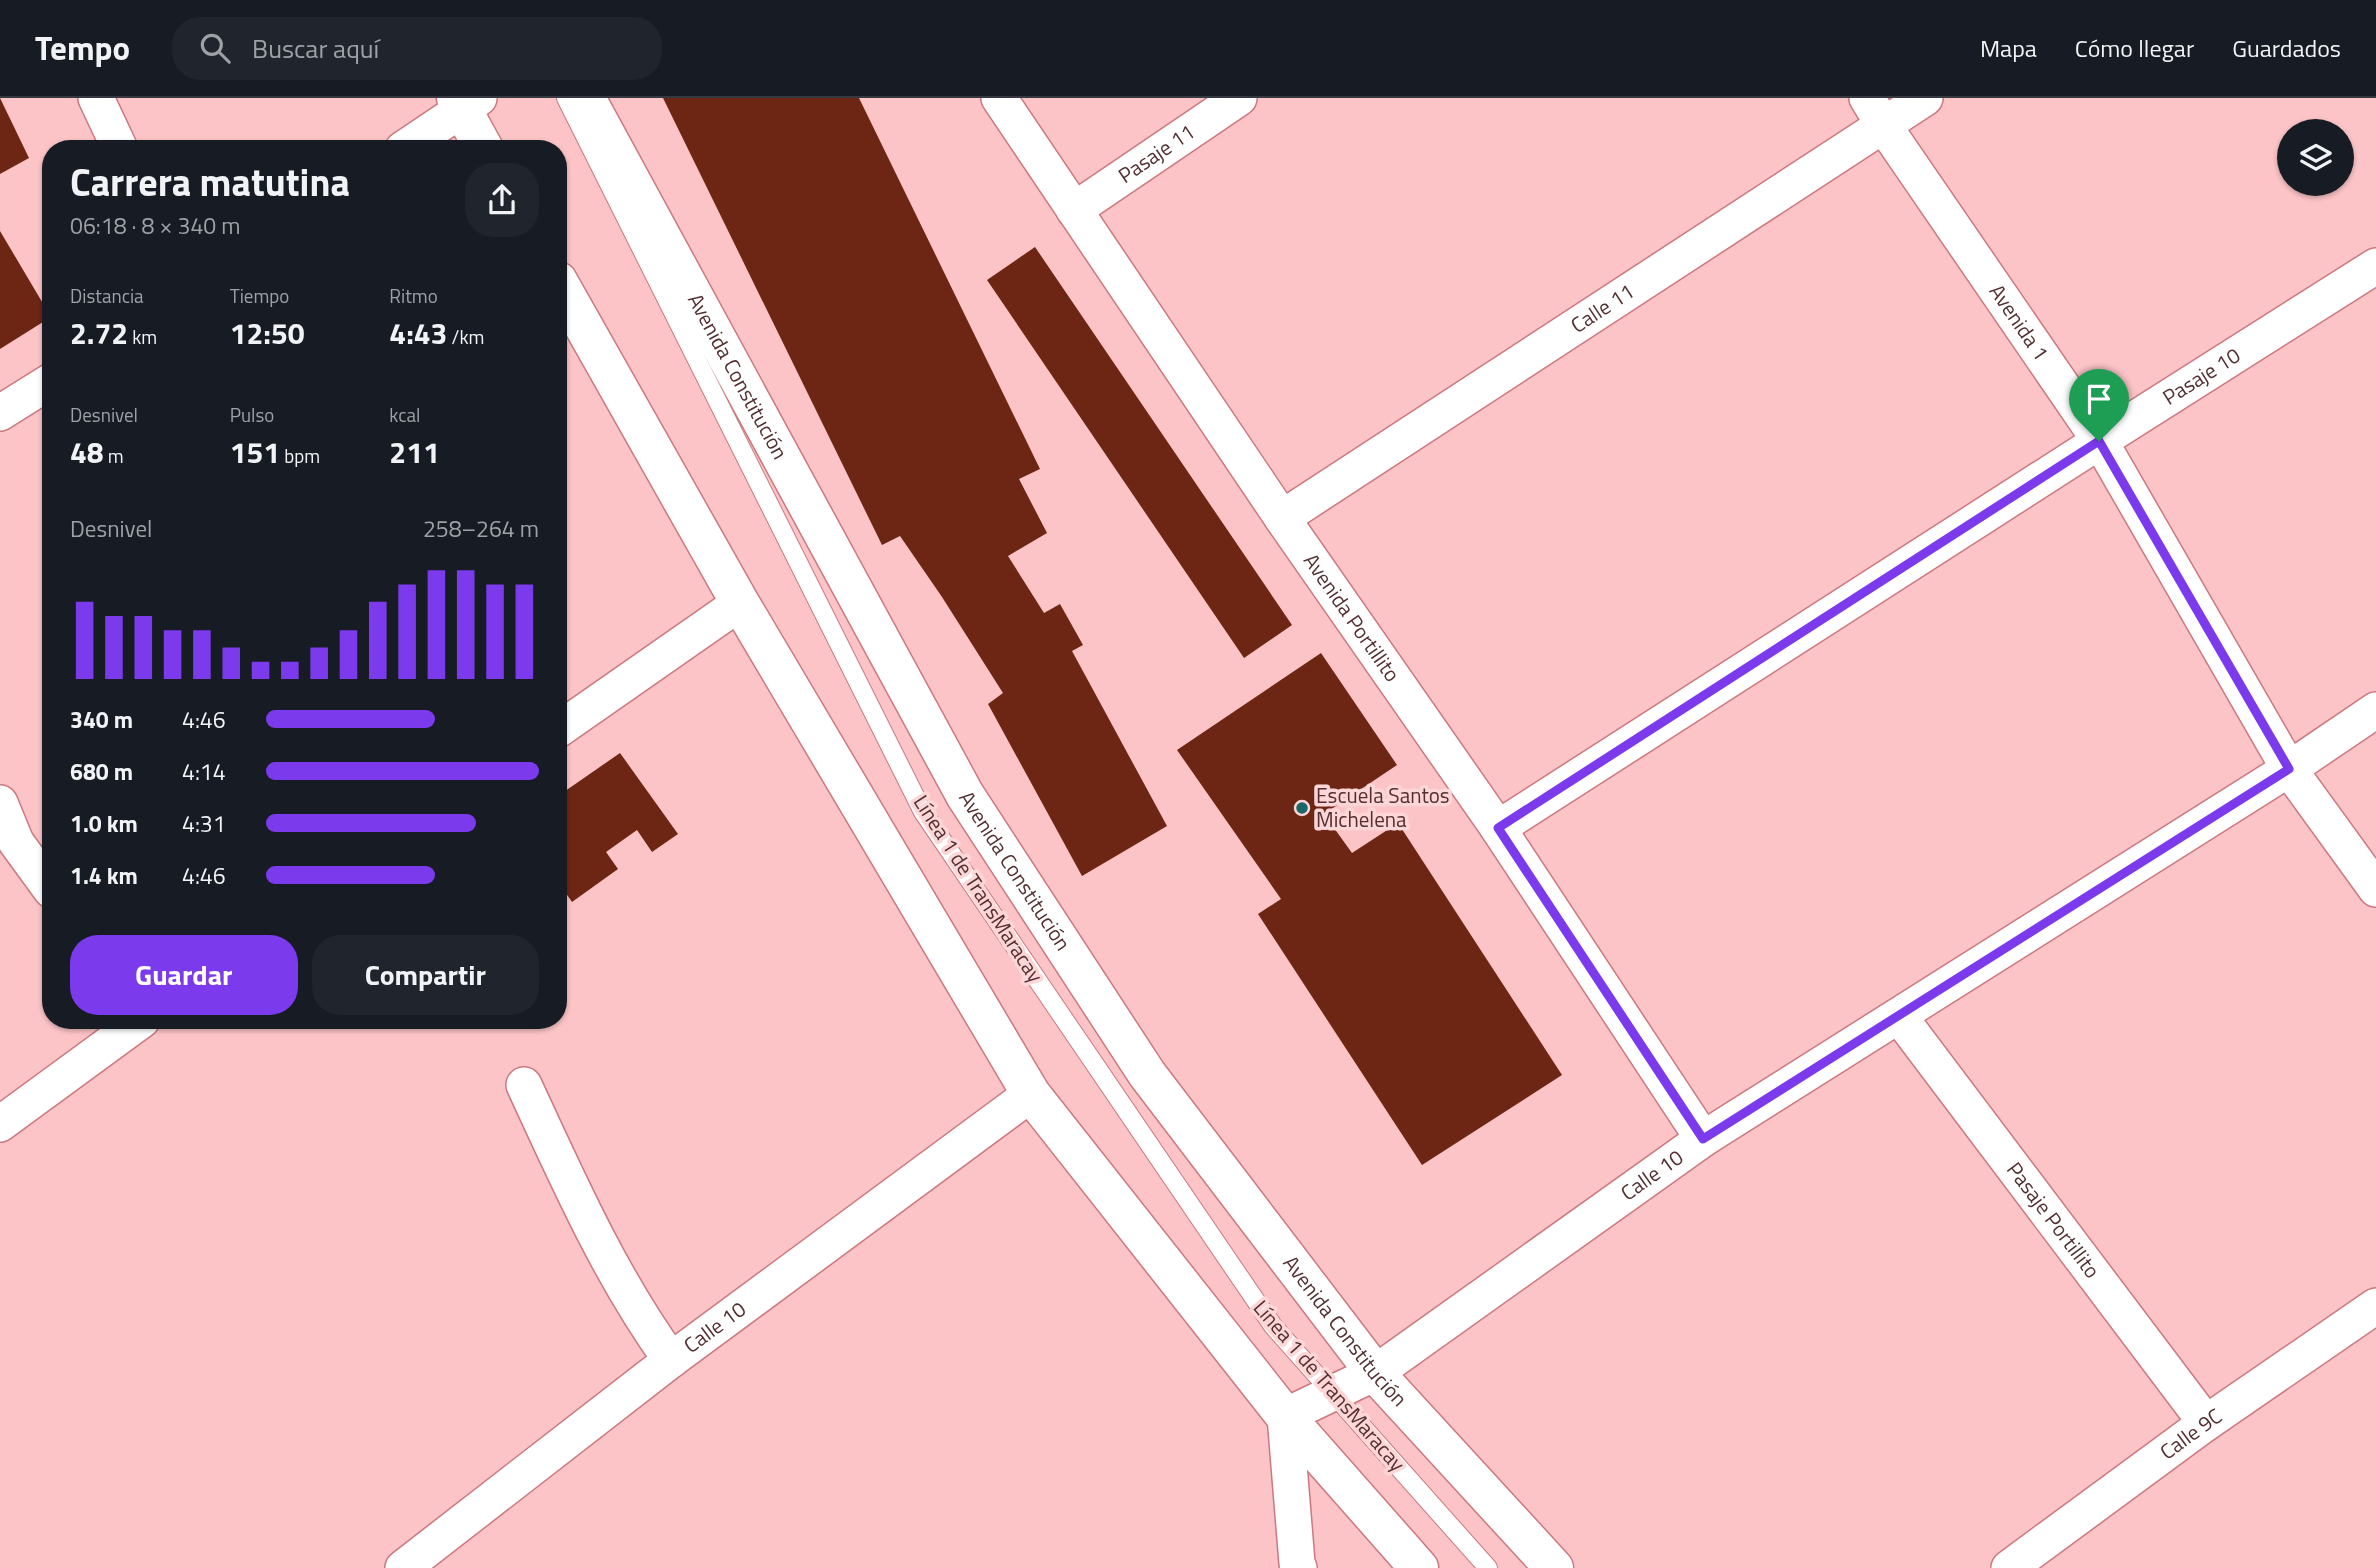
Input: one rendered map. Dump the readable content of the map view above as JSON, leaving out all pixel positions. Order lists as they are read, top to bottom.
{
  "streets": {
    "street": [
      "Pasaje 11",
      "Calle 11",
      "Avenida 1",
      "Avenida Constitución",
      "Pasaje 10",
      "Avenida Portillito",
      "Calle 10",
      "Pasaje Portillito",
      "Calle 9C"
    ],
    "lane": ["Línea 1 de TransMaracay"]
  },
  "crossings": [
    ["Pasaje 11", "Avenida Portillito"],
    ["Calle 11", "Avenida 1"],
    ["Calle 11", "Avenida Portillito"],
    ["Avenida 1", "Pasaje 10"],
    ["Avenida 1", "Calle 10"],
    ["Avenida Constitución", "Calle 10"],
    ["Pasaje 10", "Avenida Portillito"],
    ["Avenida Portillito", "Calle 10"],
    ["Línea 1 de TransMaracay", "Calle 10"],
    ["Calle 10", "Pasaje Portillito"],
    ["Pasaje Portillito", "Calle 9C"]
  ],
  "places": ["Escuela Santos Michelena"],
  "page": {
    "header": "Tempo",
    "search": "Buscar aquí",
    "nav": ["Mapa", "Cómo llegar", "Guardados"],
    "heading": ["Carrera matutina", "06:18 · 8 × 340 m"],
    "stats": [
      ["Distancia", "2.72 km"],
      ["Tiempo", "12:50"],
      ["Ritmo", "4:43 /km"],
      ["Desnivel", "48 m"],
      ["Pulso", "151 bpm"],
      ["kcal", "211"]
    ],
    "chart": ["Desnivel", "258–264 m"],
    "list": [
      {
        "name": "340 m",
        "note": "4:46"
      },
      {
        "name": "680 m",
        "note": "4:14"
      },
      {
        "name": "1.0 km",
        "note": "4:31"
      },
      {
        "name": "1.4 km",
        "note": "4:46"
      }
    ],
    "buttons": ["Guardar", "Compartir"]
  }
}
